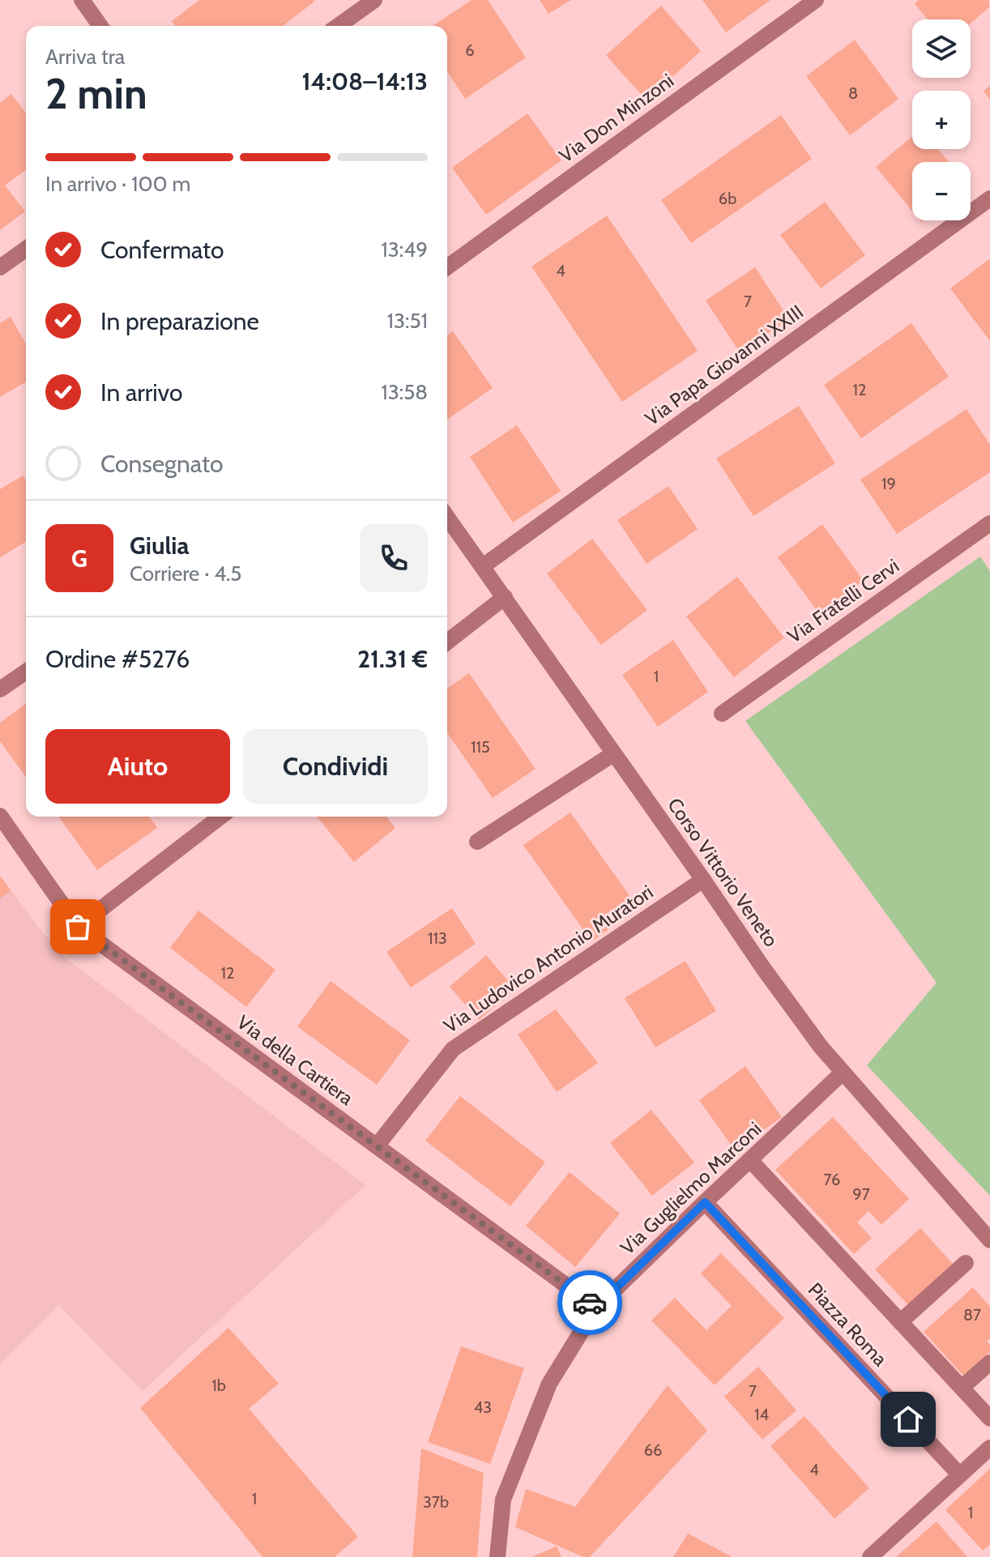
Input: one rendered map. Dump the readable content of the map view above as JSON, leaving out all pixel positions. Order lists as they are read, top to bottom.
{
  "streets": {
    "street": [
      "Via Don Minzoni",
      "Via Papa Giovanni XXIII",
      "Via Fratelli Cervi",
      "Corso Vittorio Veneto",
      "Via Ludovico Antonio Muratori",
      "Via della Cartiera",
      "Via Guglielmo Marconi",
      "Piazza Roma"
    ]
  },
  "crossings": [
    ["Via Papa Giovanni XXIII", "Corso Vittorio Veneto"],
    ["Corso Vittorio Veneto", "Via Ludovico Antonio Muratori"],
    ["Corso Vittorio Veneto", "Via Guglielmo Marconi"],
    ["Via della Cartiera", "Via Guglielmo Marconi"],
    ["Via Guglielmo Marconi", "Piazza Roma"]
  ],
  "house_numbers": [
    "6",
    "8",
    "6b",
    "4",
    "7",
    "12",
    "19",
    "1",
    "115",
    "113",
    "12",
    "76",
    "97",
    "87",
    "1b",
    "7",
    "43",
    "14",
    "66",
    "4",
    "1",
    "37b",
    "1"
  ],
  "page": {
    "map_buttons": ["+", "−"],
    "heading": ["2 min", "Arriva tra", "14:08–14:13"],
    "panel": [
      "Giulia",
      "Corriere · 4.5",
      "Ordine #5276",
      "21.31 €"
    ],
    "bar": "In arrivo · 100 m",
    "list": [
      ["Confermato", "13:49"],
      ["In preparazione", "13:51"],
      ["In arrivo", "13:58"],
      "Consegnato"
    ],
    "round": "G",
    "buttons": ["Aiuto", "Condividi"]
  }
}
